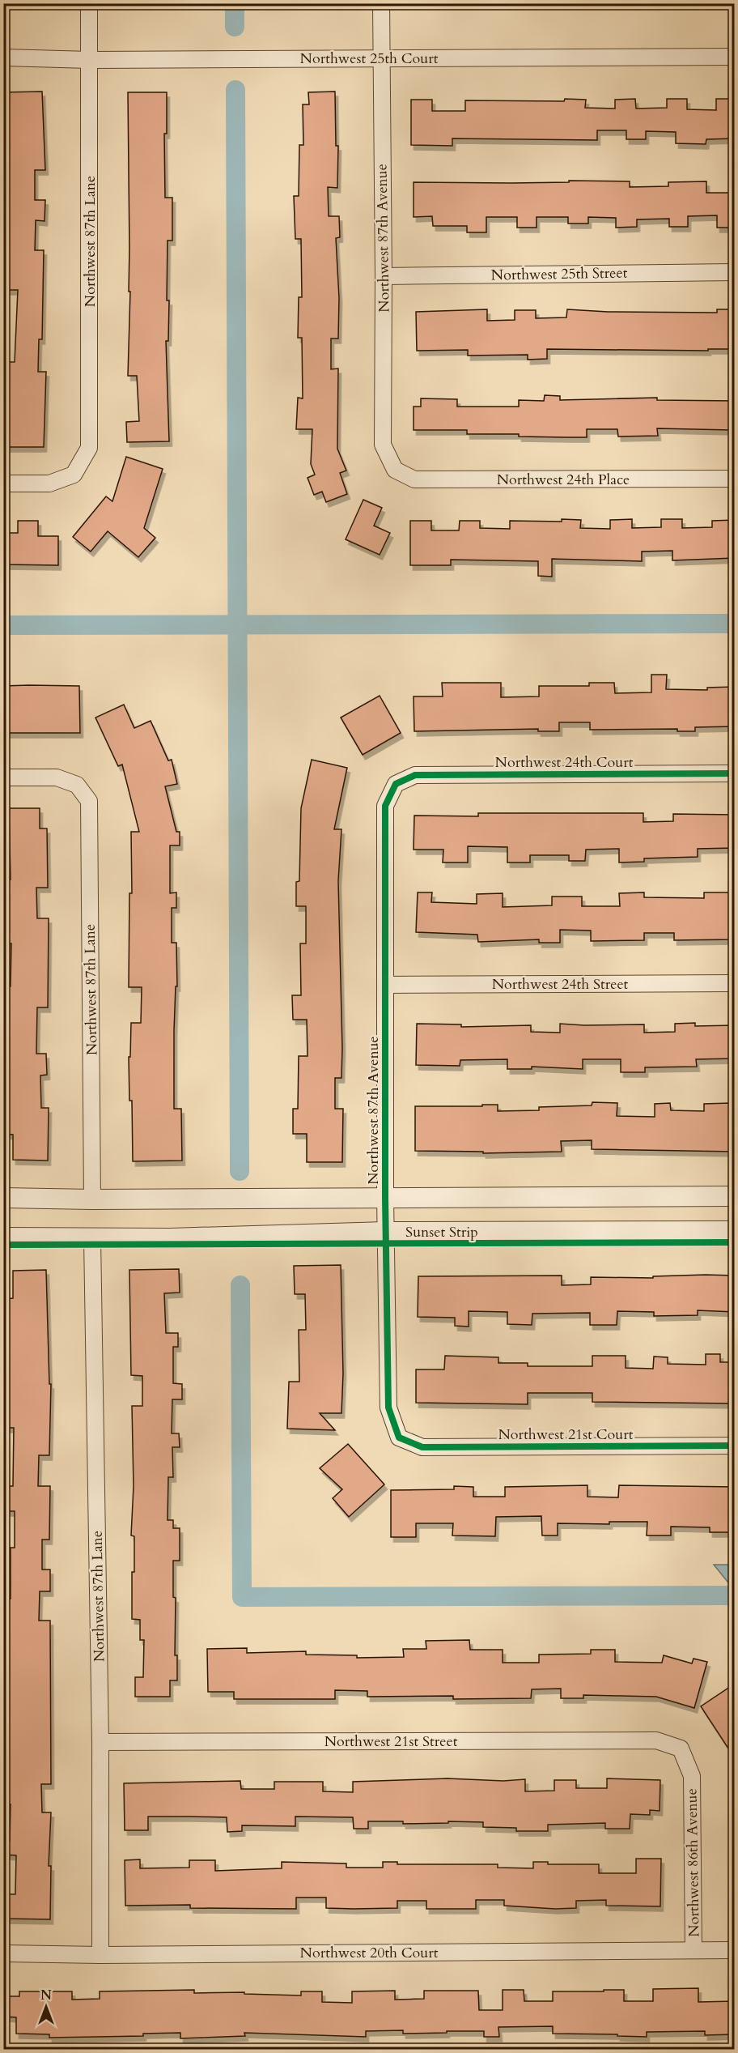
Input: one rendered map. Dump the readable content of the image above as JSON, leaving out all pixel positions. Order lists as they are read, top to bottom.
{
  "streets": {
    "street": [
      "Northwest 25th Court",
      "Northwest 87th Avenue",
      "Northwest 87th Lane",
      "Northwest 25th Street",
      "Northwest 24th Place",
      "Northwest 24th Court",
      "Northwest 24th Street",
      "Sunset Strip",
      "Northwest 21st Court",
      "Northwest 21st Street",
      "Northwest 86th Avenue",
      "Northwest 20th Court"
    ]
  },
  "crossings": [
    ["Northwest 25th Court", "Northwest 87th Avenue"],
    ["Northwest 25th Court", "Northwest 87th Lane"],
    ["Northwest 87th Avenue", "Northwest 25th Street"],
    ["Northwest 87th Avenue", "Northwest 24th Place"],
    ["Northwest 87th Avenue", "Northwest 24th Court"],
    ["Northwest 87th Avenue", "Northwest 24th Street"],
    ["Northwest 87th Avenue", "Sunset Strip"],
    ["Northwest 87th Avenue", "Northwest 21st Court"],
    ["Northwest 87th Lane", "Sunset Strip"],
    ["Northwest 87th Lane", "Northwest 21st Street"],
    ["Northwest 87th Lane", "Northwest 20th Court"],
    ["Northwest 21st Street", "Northwest 86th Avenue"],
    ["Northwest 86th Avenue", "Northwest 20th Court"]
  ],
  "north": "top"
}
